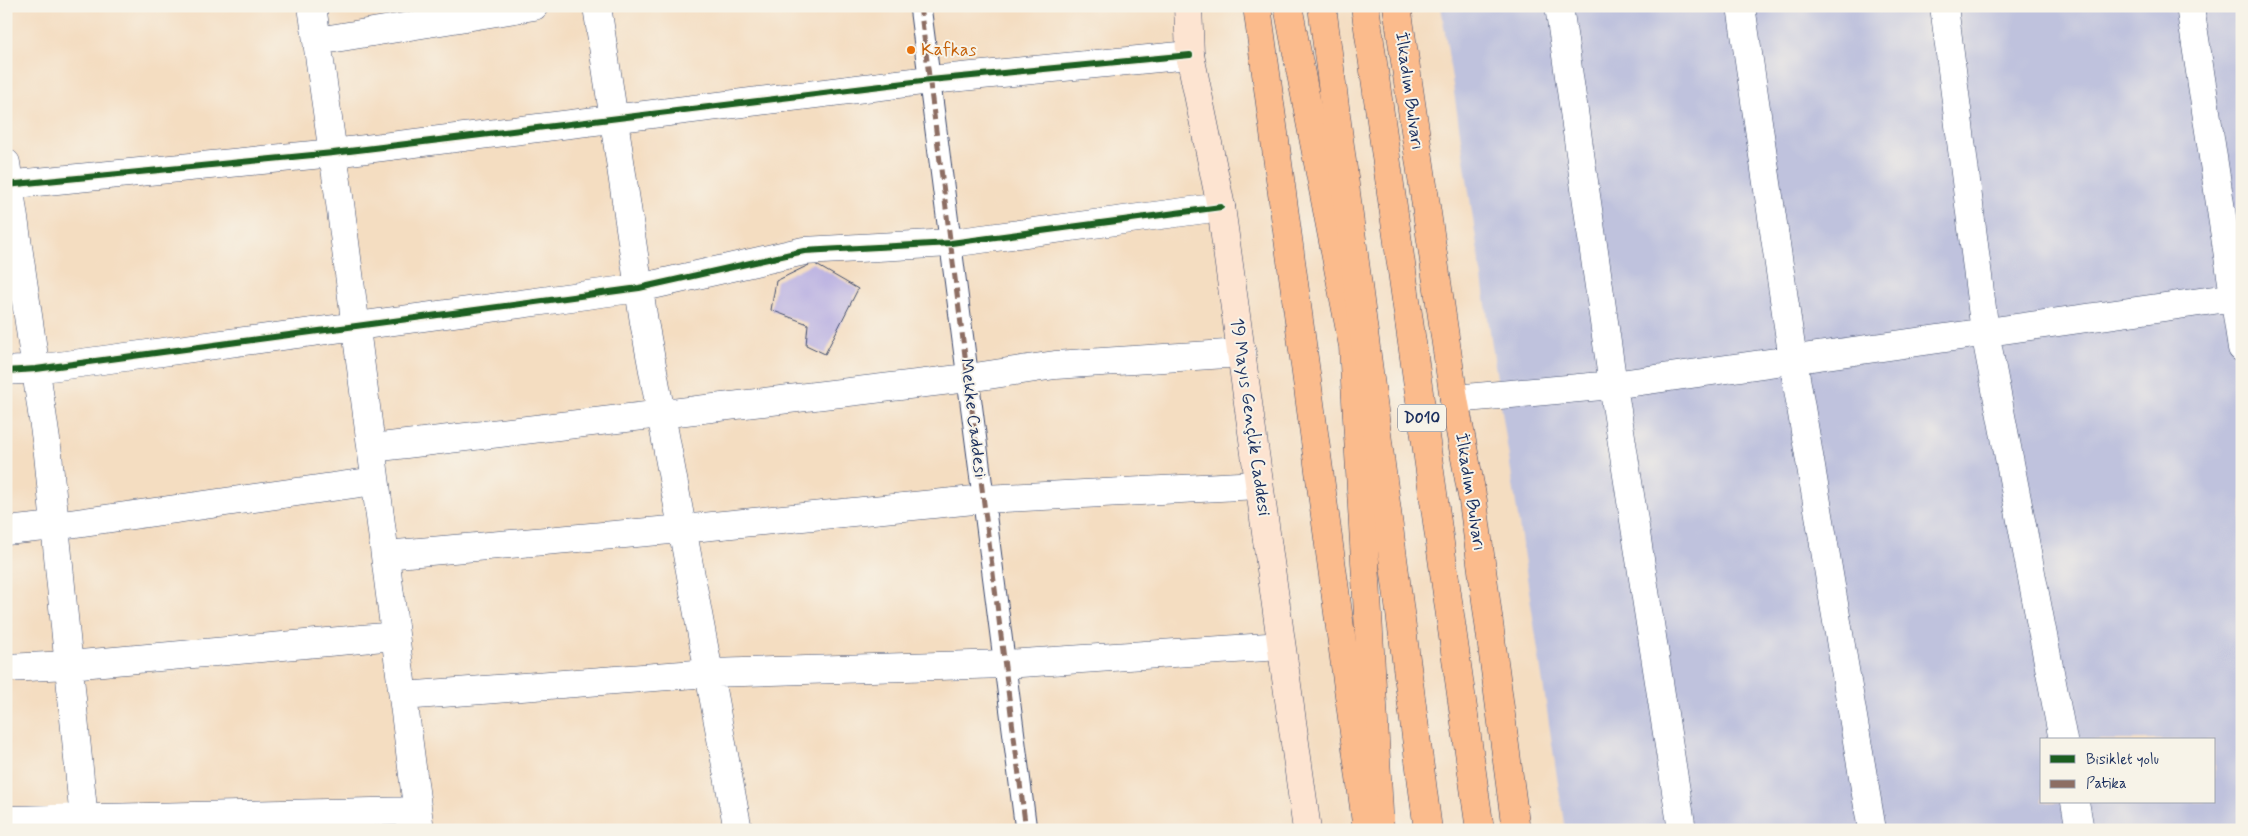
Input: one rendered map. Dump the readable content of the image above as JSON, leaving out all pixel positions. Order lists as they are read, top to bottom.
{
  "streets": {
    "main road": ["İlkadım Bulvarı", "19 Mayıs Gençlik Caddesi", "D010"],
    "street": ["Mekke Caddesi"]
  },
  "places": ["Kafkas"],
  "legend": ["Bisiklet yolu", "Patika"]
}
